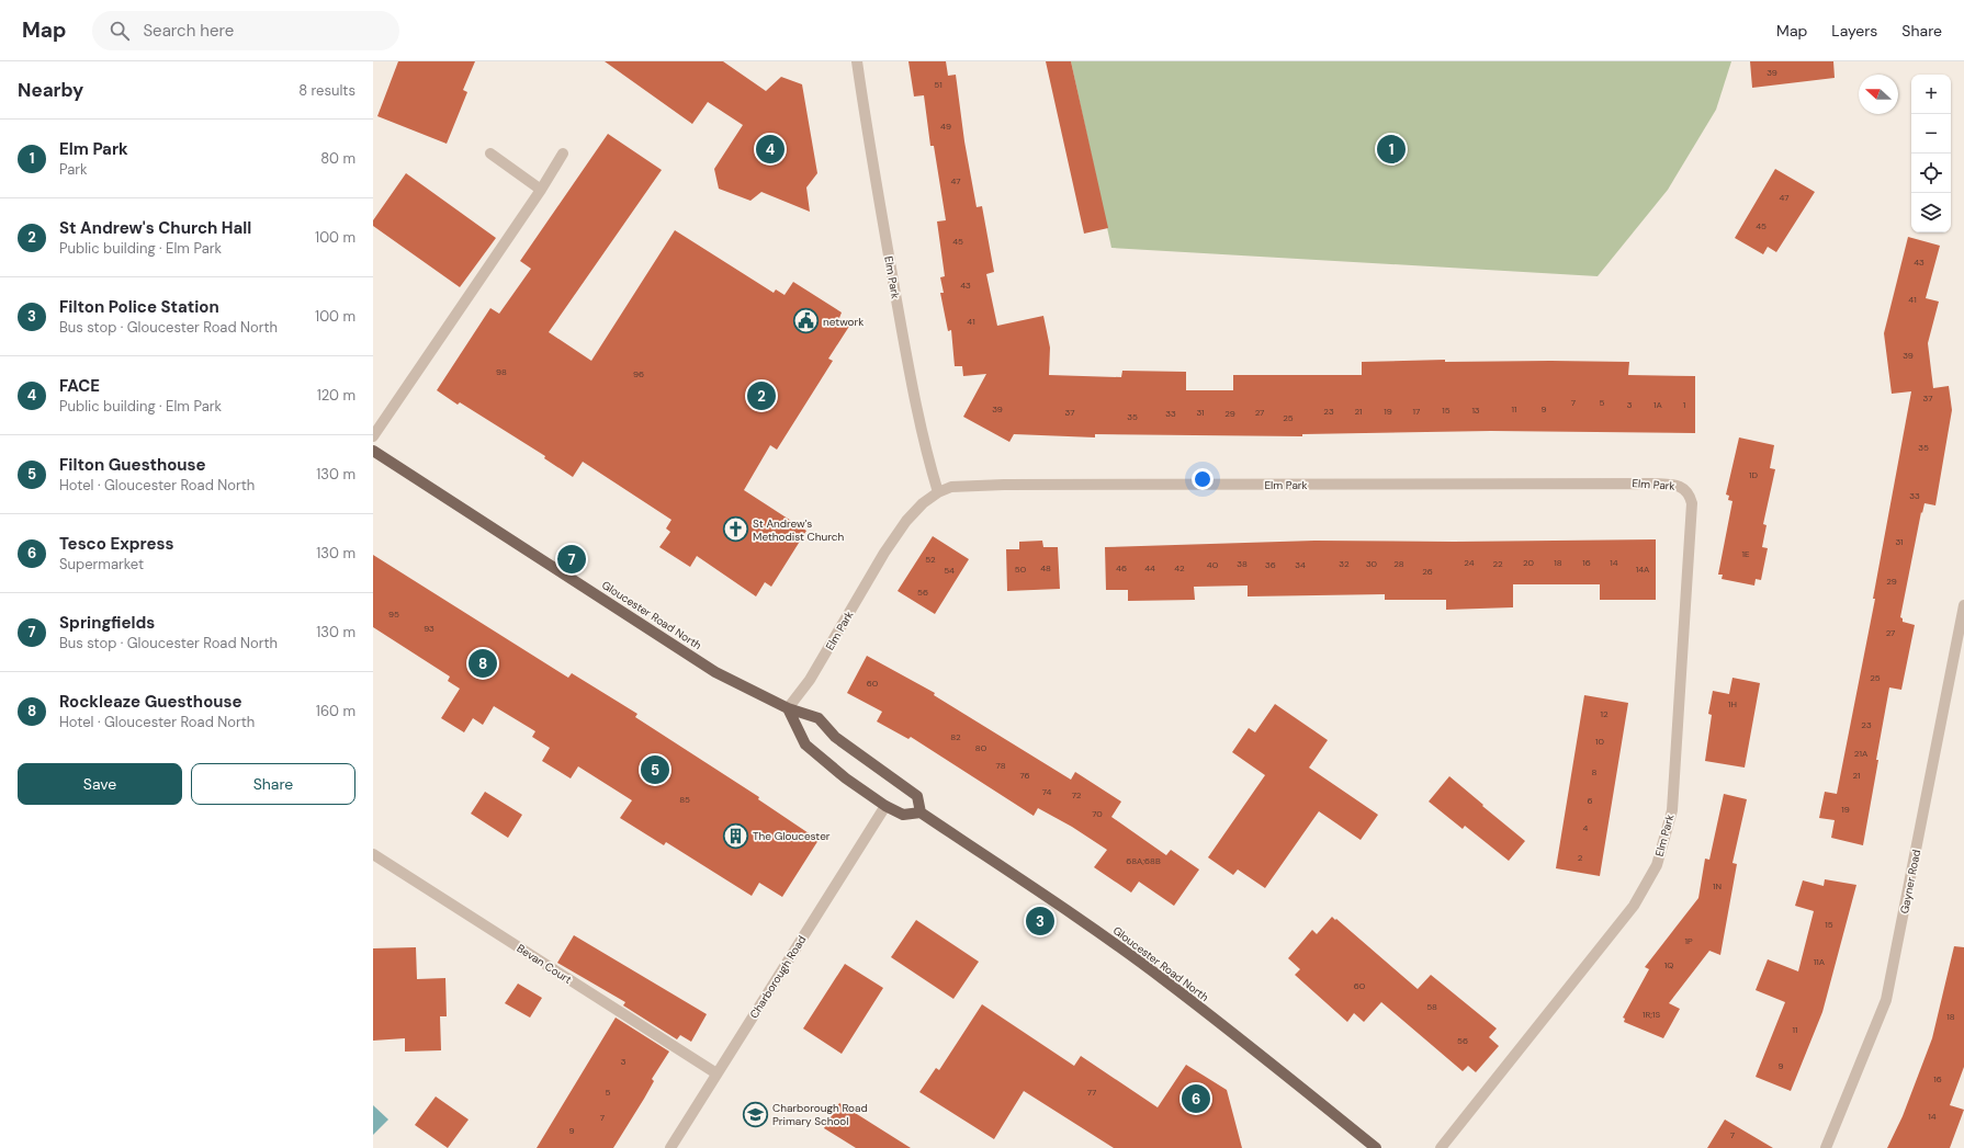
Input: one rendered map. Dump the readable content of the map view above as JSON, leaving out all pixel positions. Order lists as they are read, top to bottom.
{
  "streets": {
    "main road": ["Gloucester Road North"],
    "street": [
      "Elm Park",
      "Gayner Road",
      "Bevan Court",
      "Charborough Road"
    ]
  },
  "crossings": [
    ["Elm Park", "Gloucester Road North"],
    ["Bevan Court", "Charborough Road"]
  ],
  "places": {
    "public building": ["network"],
    "church": ["St Andrew's Methodist Church"],
    "building": ["The Gloucester"],
    "school or university": ["Charborough Road Primary School"]
  },
  "house_numbers": [
    "39",
    "51",
    "49",
    "47",
    "47",
    "45",
    "45",
    "43",
    "43",
    "41",
    "41",
    "39",
    "98",
    "96",
    "37",
    "7",
    "5",
    "3",
    "1A",
    "1",
    "39",
    "11",
    "9",
    "15",
    "13",
    "23",
    "21",
    "19",
    "17",
    "37",
    "31",
    "27",
    "33",
    "29",
    "35",
    "25",
    "35",
    "1D",
    "33",
    "31",
    "1E",
    "52",
    "24",
    "20",
    "18",
    "16",
    "14",
    "38",
    "32",
    "30",
    "28",
    "22",
    "40",
    "36",
    "34",
    "48",
    "46",
    "44",
    "42",
    "50",
    "14A",
    "54",
    "26",
    "29",
    "56",
    "95",
    "93",
    "27",
    "25",
    "60",
    "1H",
    "12",
    "23",
    "82",
    "10",
    "80",
    "21A",
    "78",
    "8",
    "76",
    "21",
    "74",
    "72",
    "85",
    "6",
    "19",
    "70",
    "4",
    "2",
    "68A;68B",
    "1N",
    "15",
    "1P",
    "11A",
    "1Q",
    "60",
    "58",
    "1R;1S",
    "18",
    "11",
    "56",
    "3",
    "9",
    "16",
    "5",
    "77",
    "14",
    "7",
    "9",
    "7"
  ],
  "north": "left",
  "page": {
    "header": "Map",
    "search": "Search here",
    "nav": ["Map", "Layers", "Share"],
    "heading": ["Nearby", "8 results"],
    "map_buttons": ["+", "−"],
    "list": [
      {
        "mark": "1",
        "name": "Elm Park",
        "note": "Park",
        "value": "80 m"
      },
      {
        "mark": "2",
        "name": "St Andrew's Church Hall",
        "note": "Public building · Elm Park",
        "value": "100 m"
      },
      {
        "mark": "3",
        "name": "Filton Police Station",
        "note": "Bus stop · Gloucester Road North",
        "value": "100 m"
      },
      {
        "mark": "4",
        "name": "FACE",
        "note": "Public building · Elm Park",
        "value": "120 m"
      },
      {
        "mark": "5",
        "name": "Filton Guesthouse",
        "note": "Hotel · Gloucester Road North",
        "value": "130 m"
      },
      {
        "mark": "6",
        "name": "Tesco Express",
        "note": "Supermarket",
        "value": "130 m"
      },
      {
        "mark": "7",
        "name": "Springfields",
        "note": "Bus stop · Gloucester Road North",
        "value": "130 m"
      },
      {
        "mark": "8",
        "name": "Rockleaze Guesthouse",
        "note": "Hotel · Gloucester Road North",
        "value": "160 m"
      }
    ],
    "pins": [
      "1",
      "4",
      "2",
      "7",
      "8",
      "5",
      "3",
      "6"
    ],
    "buttons": ["Save", "Share"]
  }
}
